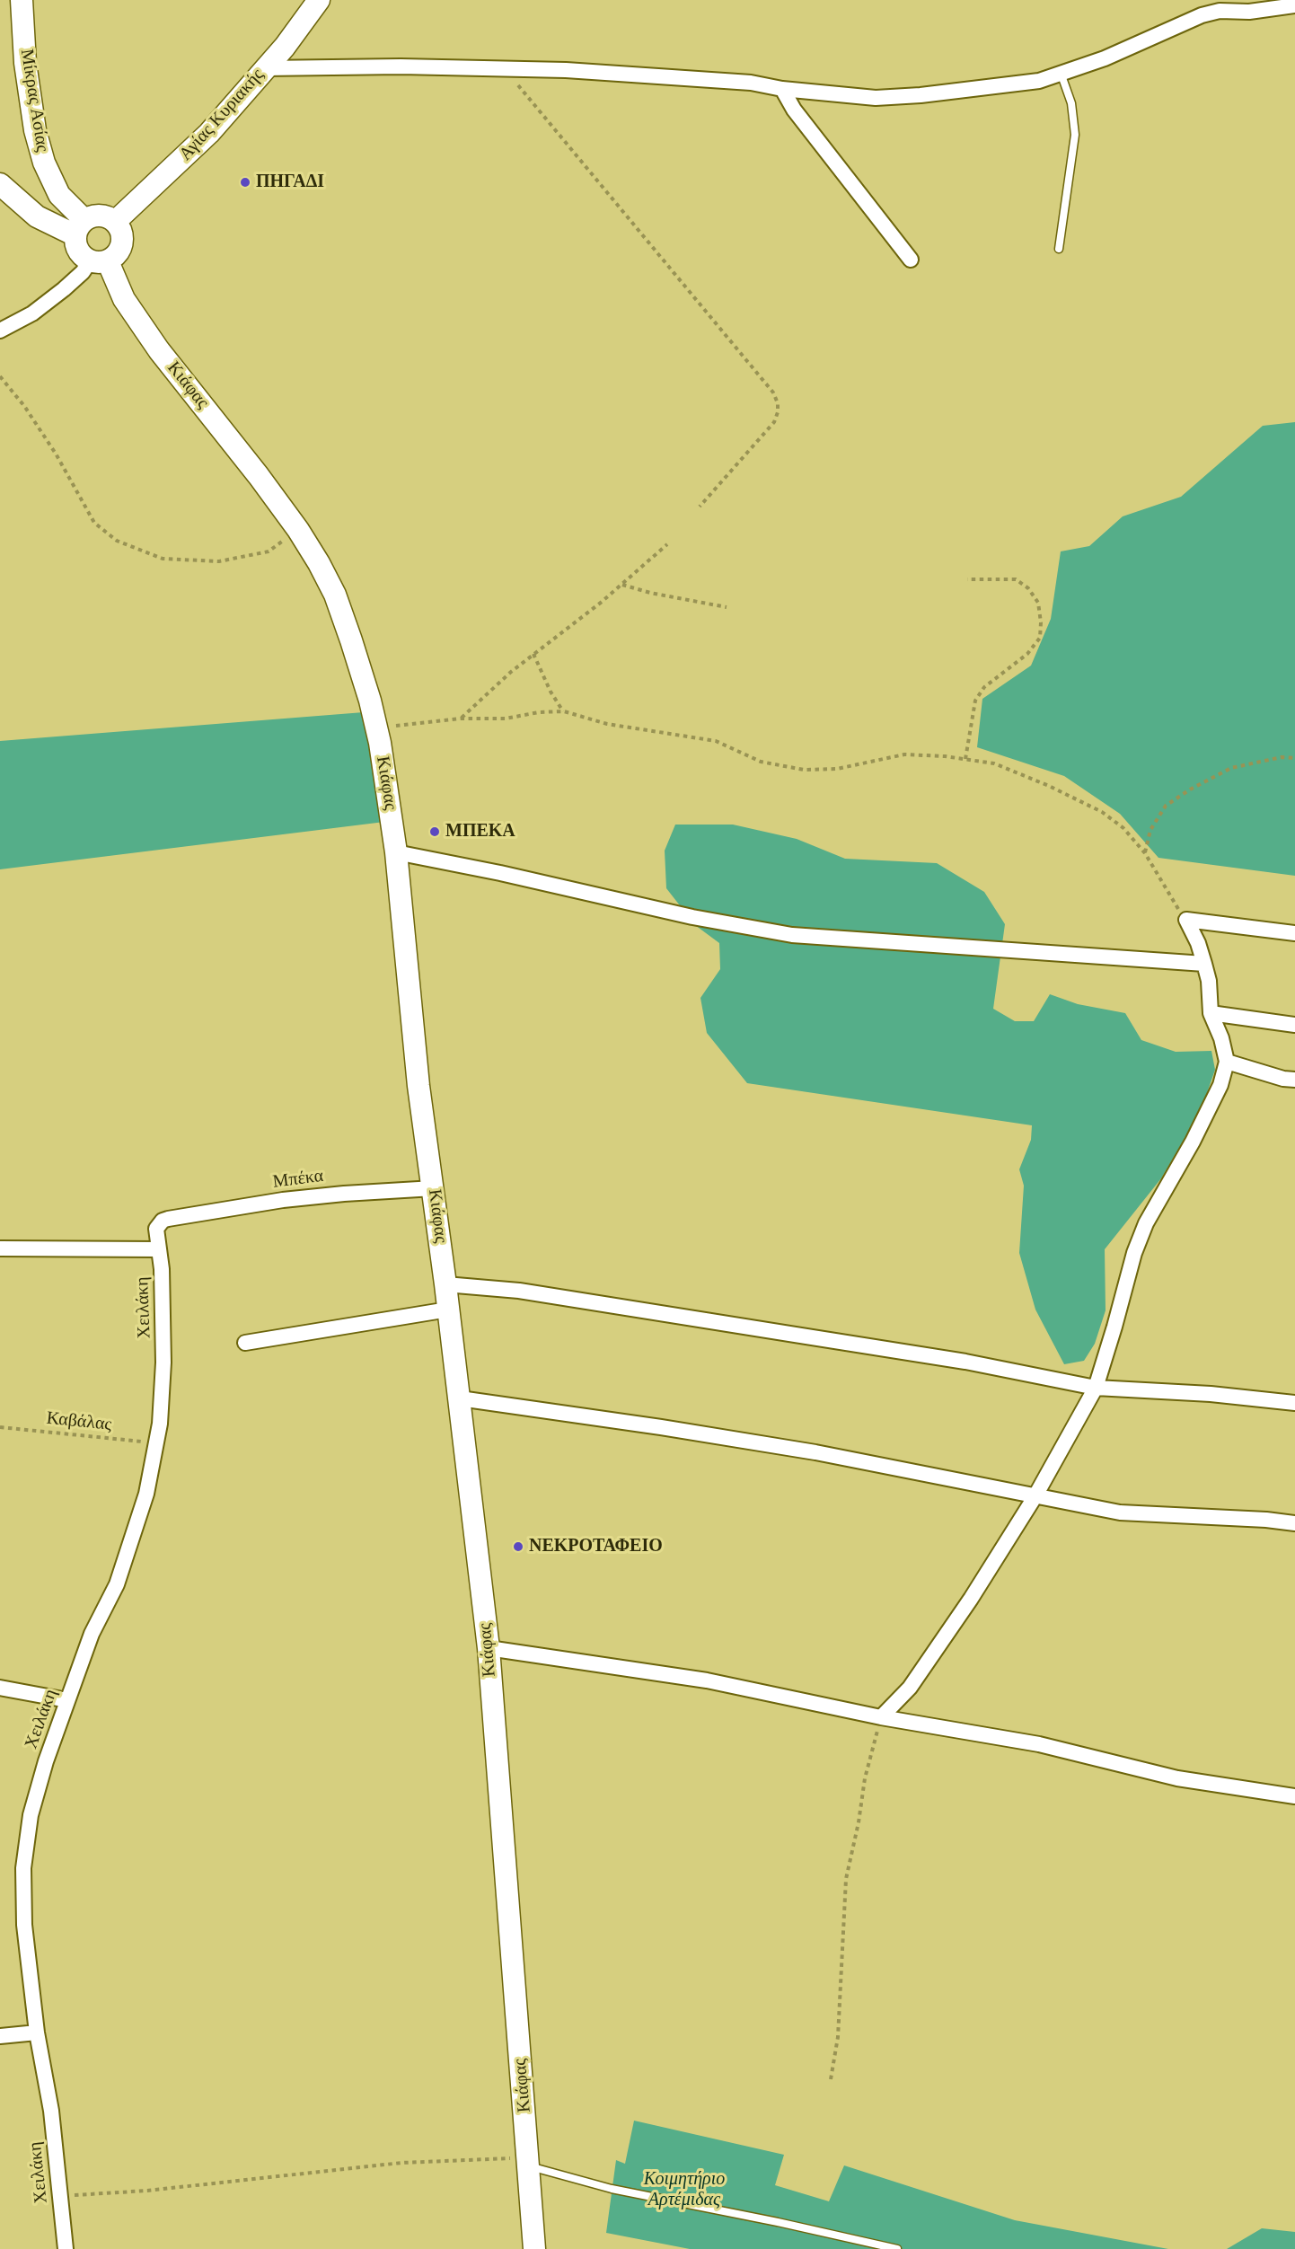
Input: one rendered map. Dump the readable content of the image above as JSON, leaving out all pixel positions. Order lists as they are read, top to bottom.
{
  "streets": {
    "street": [
      "Μίκρας Ασίας",
      "Αγίας Κυριακής",
      "Κιάφας",
      "Μπέκα",
      "Χειλάκη"
    ],
    "path": ["Καβάλας"]
  },
  "crossings": [
    ["Μίκρας Ασίας", "Αγίας Κυριακής"],
    ["Μίκρας Ασίας", "Κιάφας"],
    ["Αγίας Κυριακής", "Κιάφας"],
    ["Κιάφας", "Μπέκα"],
    ["Μπέκα", "Χειλάκη"],
    ["Χειλάκη", "Καβάλας"]
  ],
  "parks": ["Κοιμητήριο Αρτέμιδας"],
  "places": ["ΠΗΓΑΔΙ", "ΜΠΕΚΑ", "ΝΕΚΡΟΤΑΦΕΙΟ"]
}
